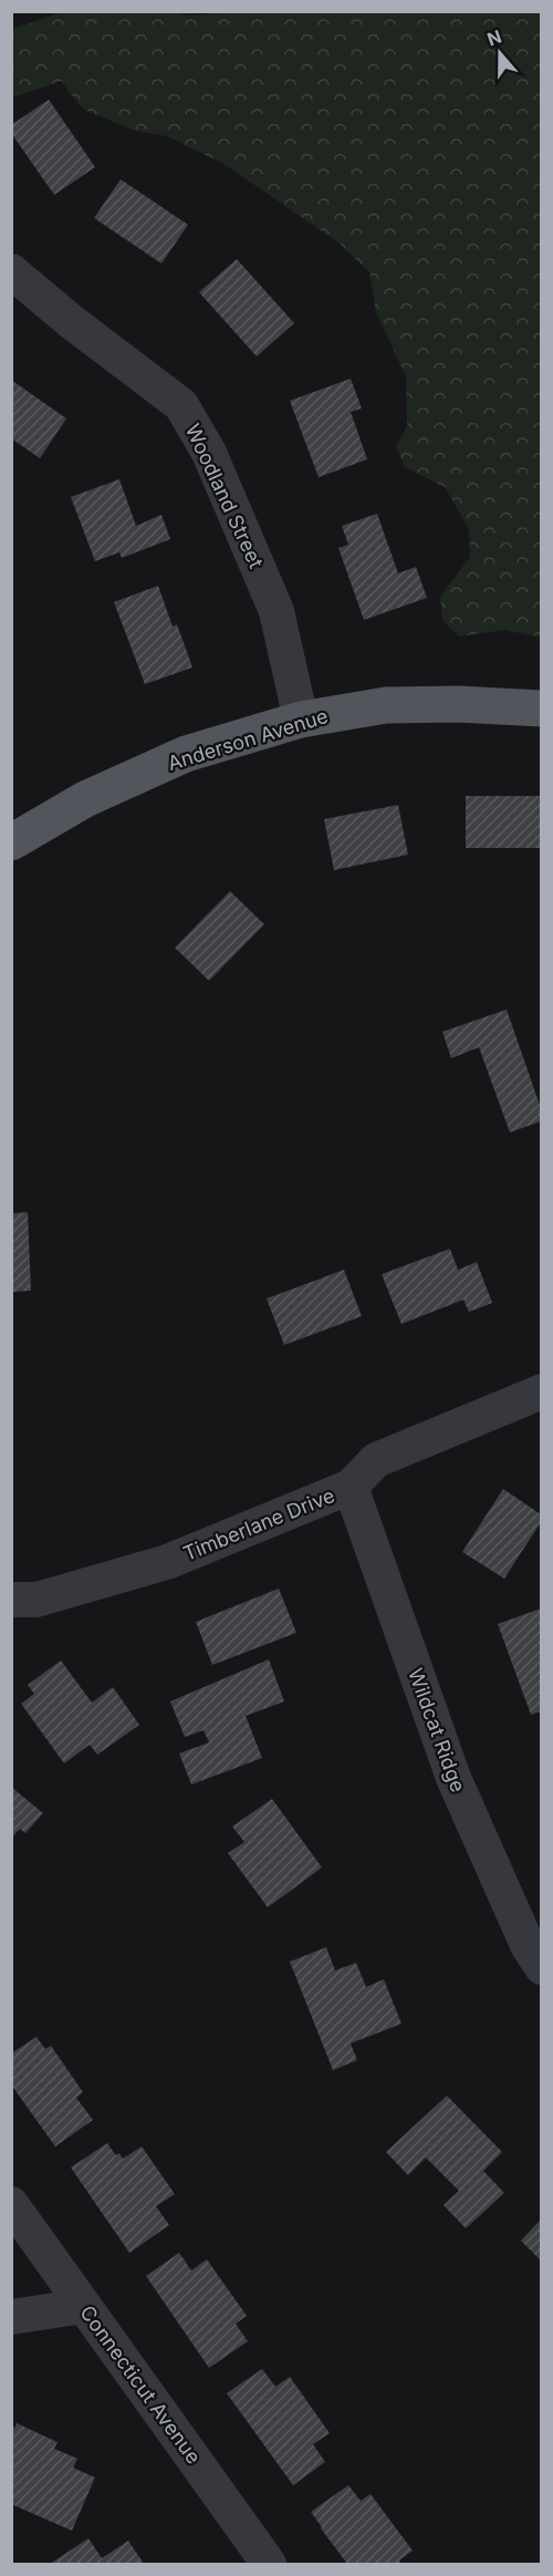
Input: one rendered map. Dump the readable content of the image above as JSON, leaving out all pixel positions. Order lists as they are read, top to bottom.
{
  "streets": {
    "main road": ["Anderson Avenue"],
    "street": [
      "Woodland Street",
      "Timberlane Drive",
      "Wildcat Ridge",
      "Connecticut Avenue"
    ]
  },
  "crossings": [
    ["Woodland Street", "Anderson Avenue"],
    ["Timberlane Drive", "Wildcat Ridge"]
  ],
  "north": "top"
}
